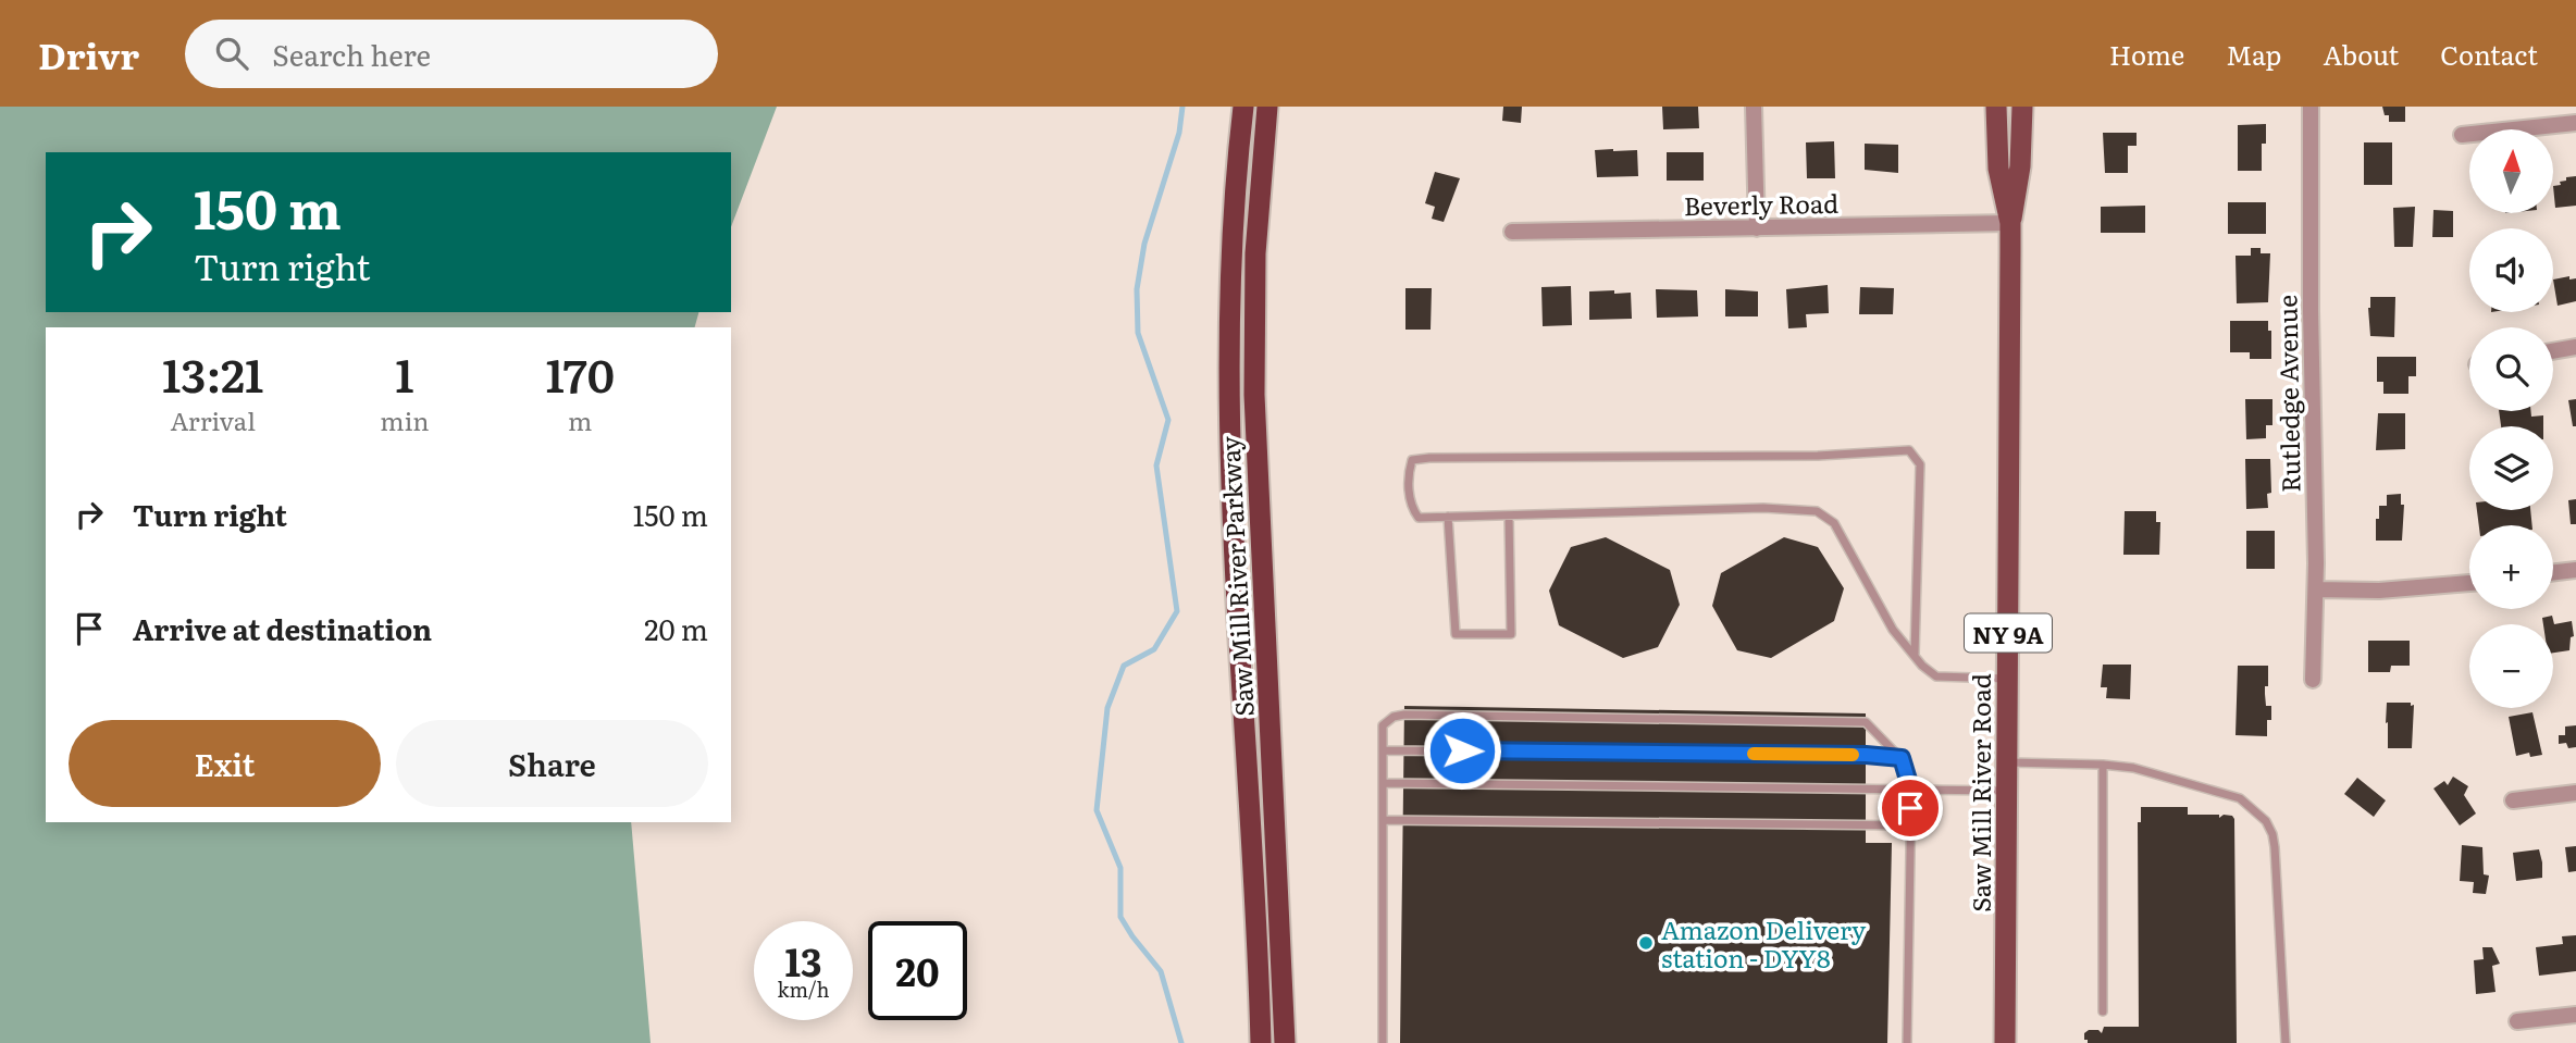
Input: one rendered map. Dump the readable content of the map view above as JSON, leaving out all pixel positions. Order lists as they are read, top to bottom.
{
  "streets": {
    "highway": ["Saw Mill River Parkway"],
    "main road": ["NY 9A", "Saw Mill River Road"],
    "street": ["Beverly Road", "Rutledge Avenue"]
  },
  "crossings": [
    ["Beverly Road", "Saw Mill River Road"]
  ],
  "places": ["Amazon Delivery station - DYY8"],
  "north": "top",
  "page": {
    "header": "Drivr",
    "search": "Search here",
    "nav": [
      "Home",
      "Map",
      "About",
      "Contact"
    ],
    "map_buttons": ["+", "−"],
    "turn": ["150 m", "Turn right"],
    "eta": [
      "13:21",
      "Arrival",
      "1",
      "min",
      "170",
      "m"
    ],
    "list": [
      {
        "name": "Turn right",
        "value": "150 m"
      },
      {
        "name": "Arrive at destination",
        "value": "20 m"
      }
    ],
    "buttons": ["Exit", "Share"],
    "speed": "13 km/h",
    "limit": "20"
  }
}
